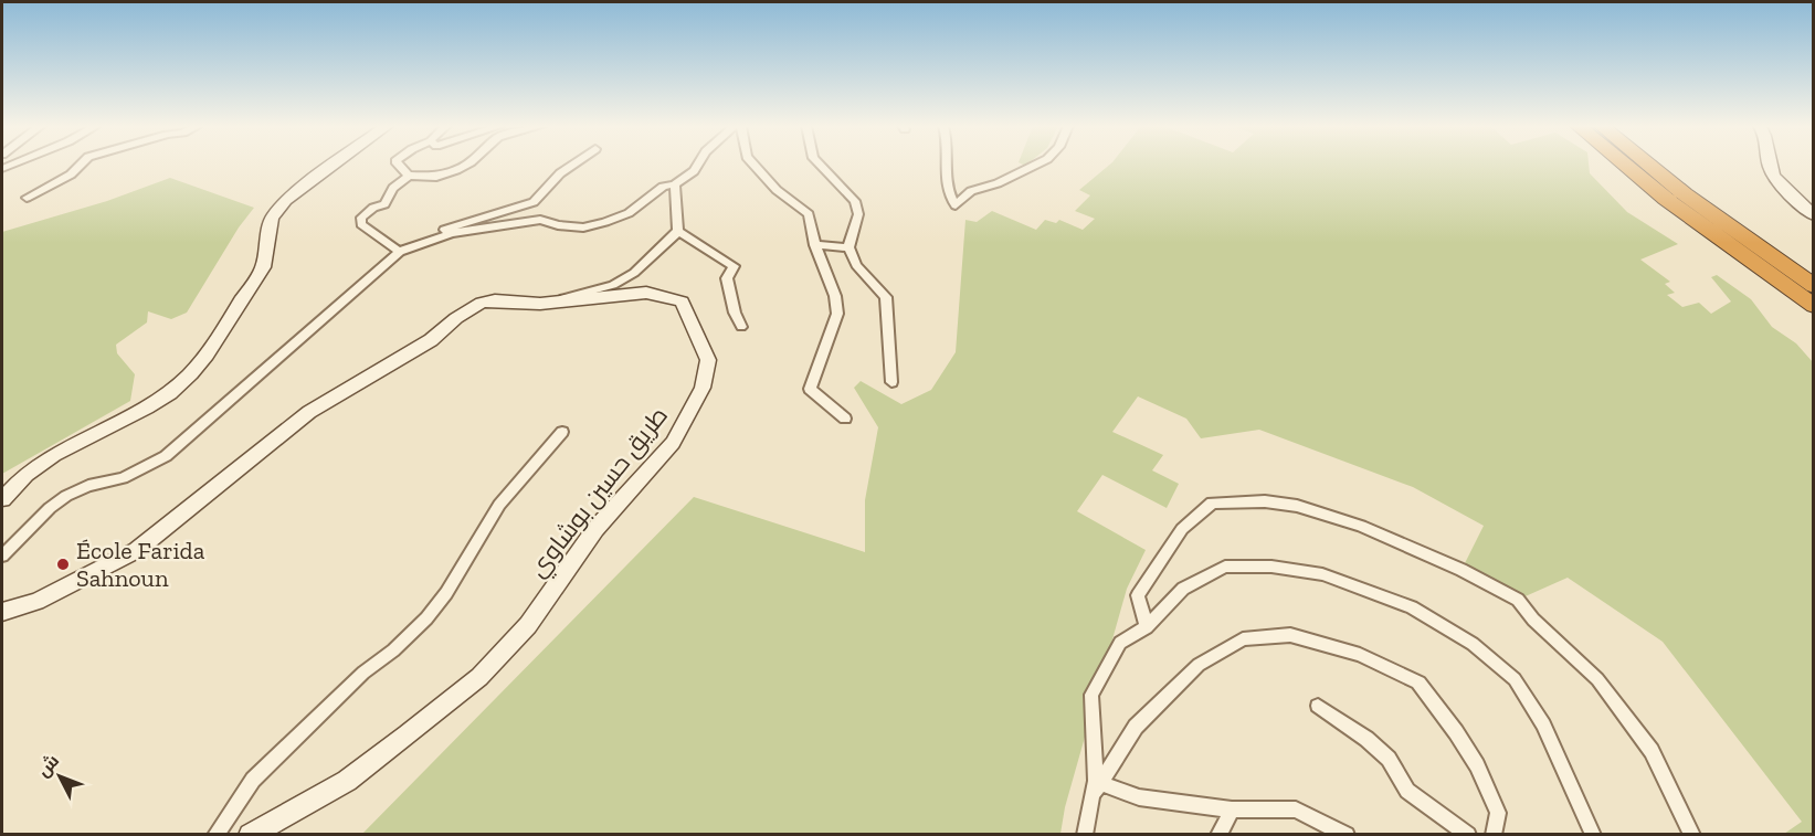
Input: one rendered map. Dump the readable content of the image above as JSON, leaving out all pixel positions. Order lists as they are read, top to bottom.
{
  "streets": {
    "street": ["طريق حسين بوشاوي"]
  },
  "places": ["École Farida Sahnoun"],
  "north": "top left"
}
